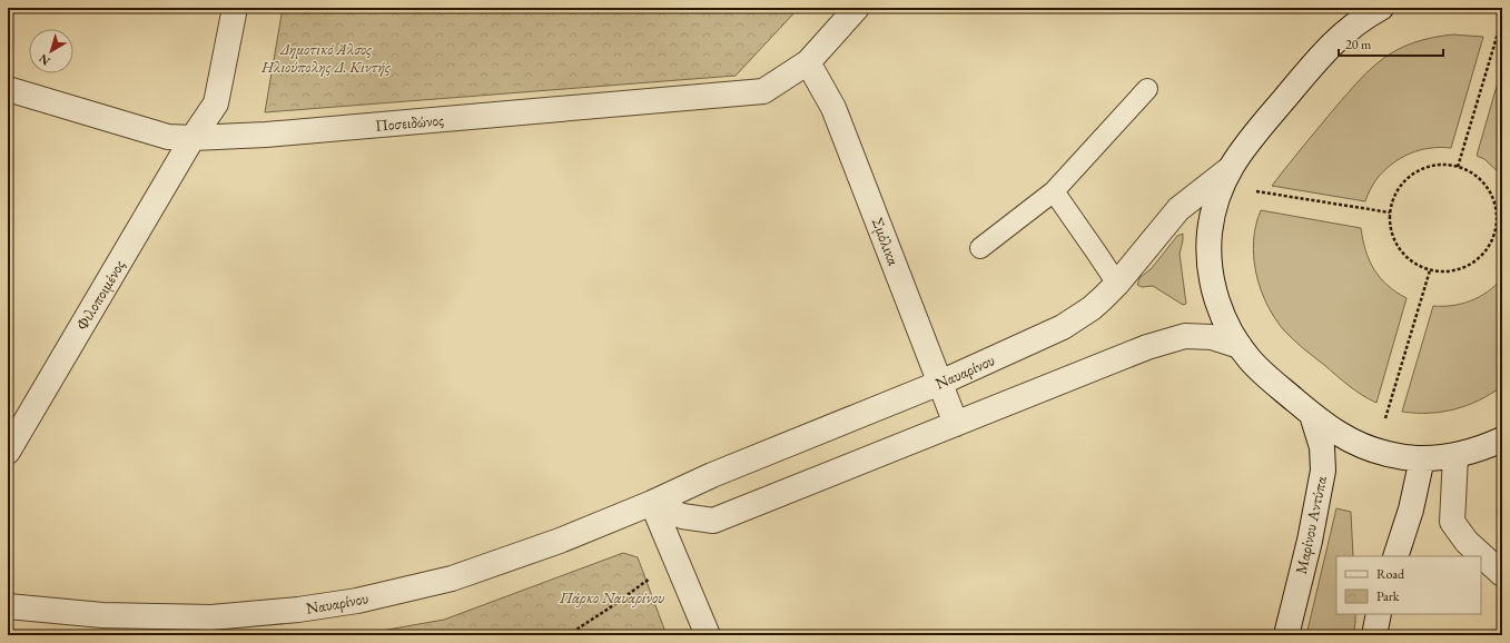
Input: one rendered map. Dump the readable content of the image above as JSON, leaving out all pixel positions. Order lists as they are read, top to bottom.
{
  "streets": {
    "street": [
      "Ποσειδώνος",
      "Σμόλικα",
      "Φιλοποιμένος",
      "Ναυαρίνου",
      "Μαρίνου Αντύπα"
    ]
  },
  "crossings": [
    ["Ποσειδώνος", "Σμόλικα"],
    ["Ποσειδώνος", "Φιλοποιμένος"],
    ["Σμόλικα", "Ναυαρίνου"]
  ],
  "parks": ["Δημοτικό Άλσος Ηλιούπολης Δ. Κιντής", "Πάρκο Ναυαρίνου"],
  "legend": ["Road", "Park"],
  "scale_bar": "20 m",
  "north": "bottom left"
}
